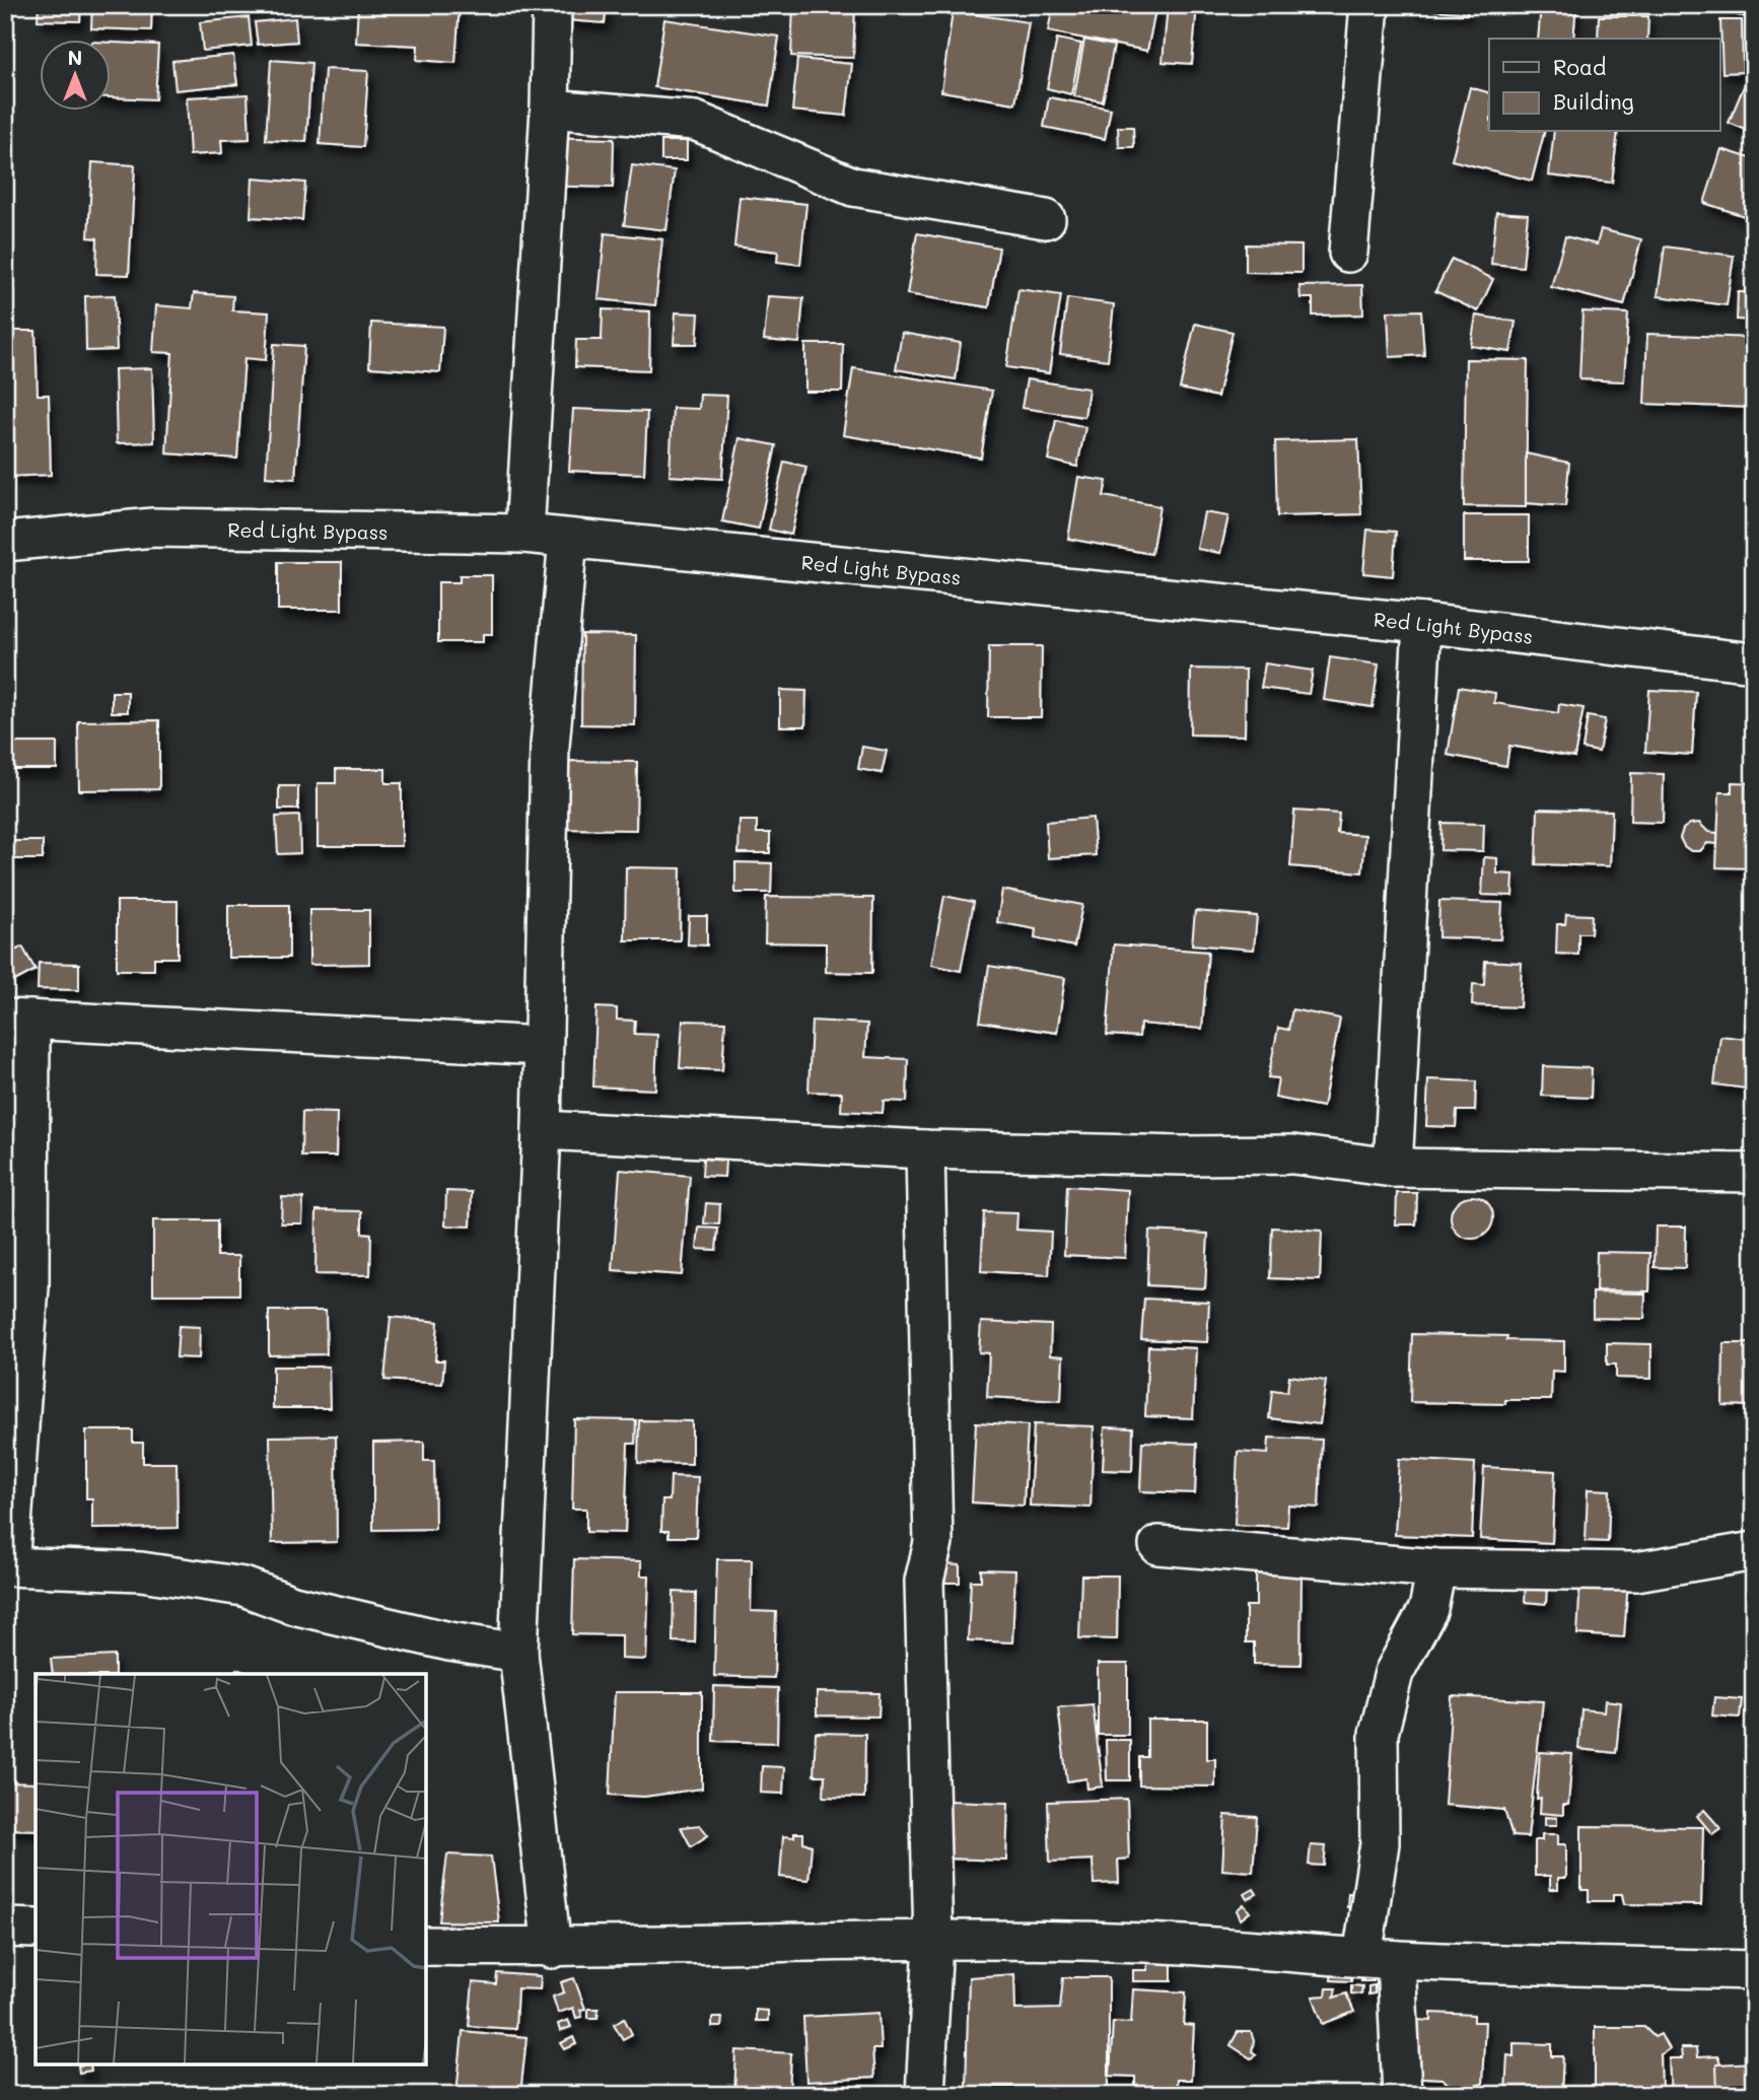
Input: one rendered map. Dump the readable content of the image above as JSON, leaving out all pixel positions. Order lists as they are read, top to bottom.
{
  "streets": {
    "street": ["Red Light Bypass"]
  },
  "legend": ["Road", "Building"],
  "north": "top"
}
